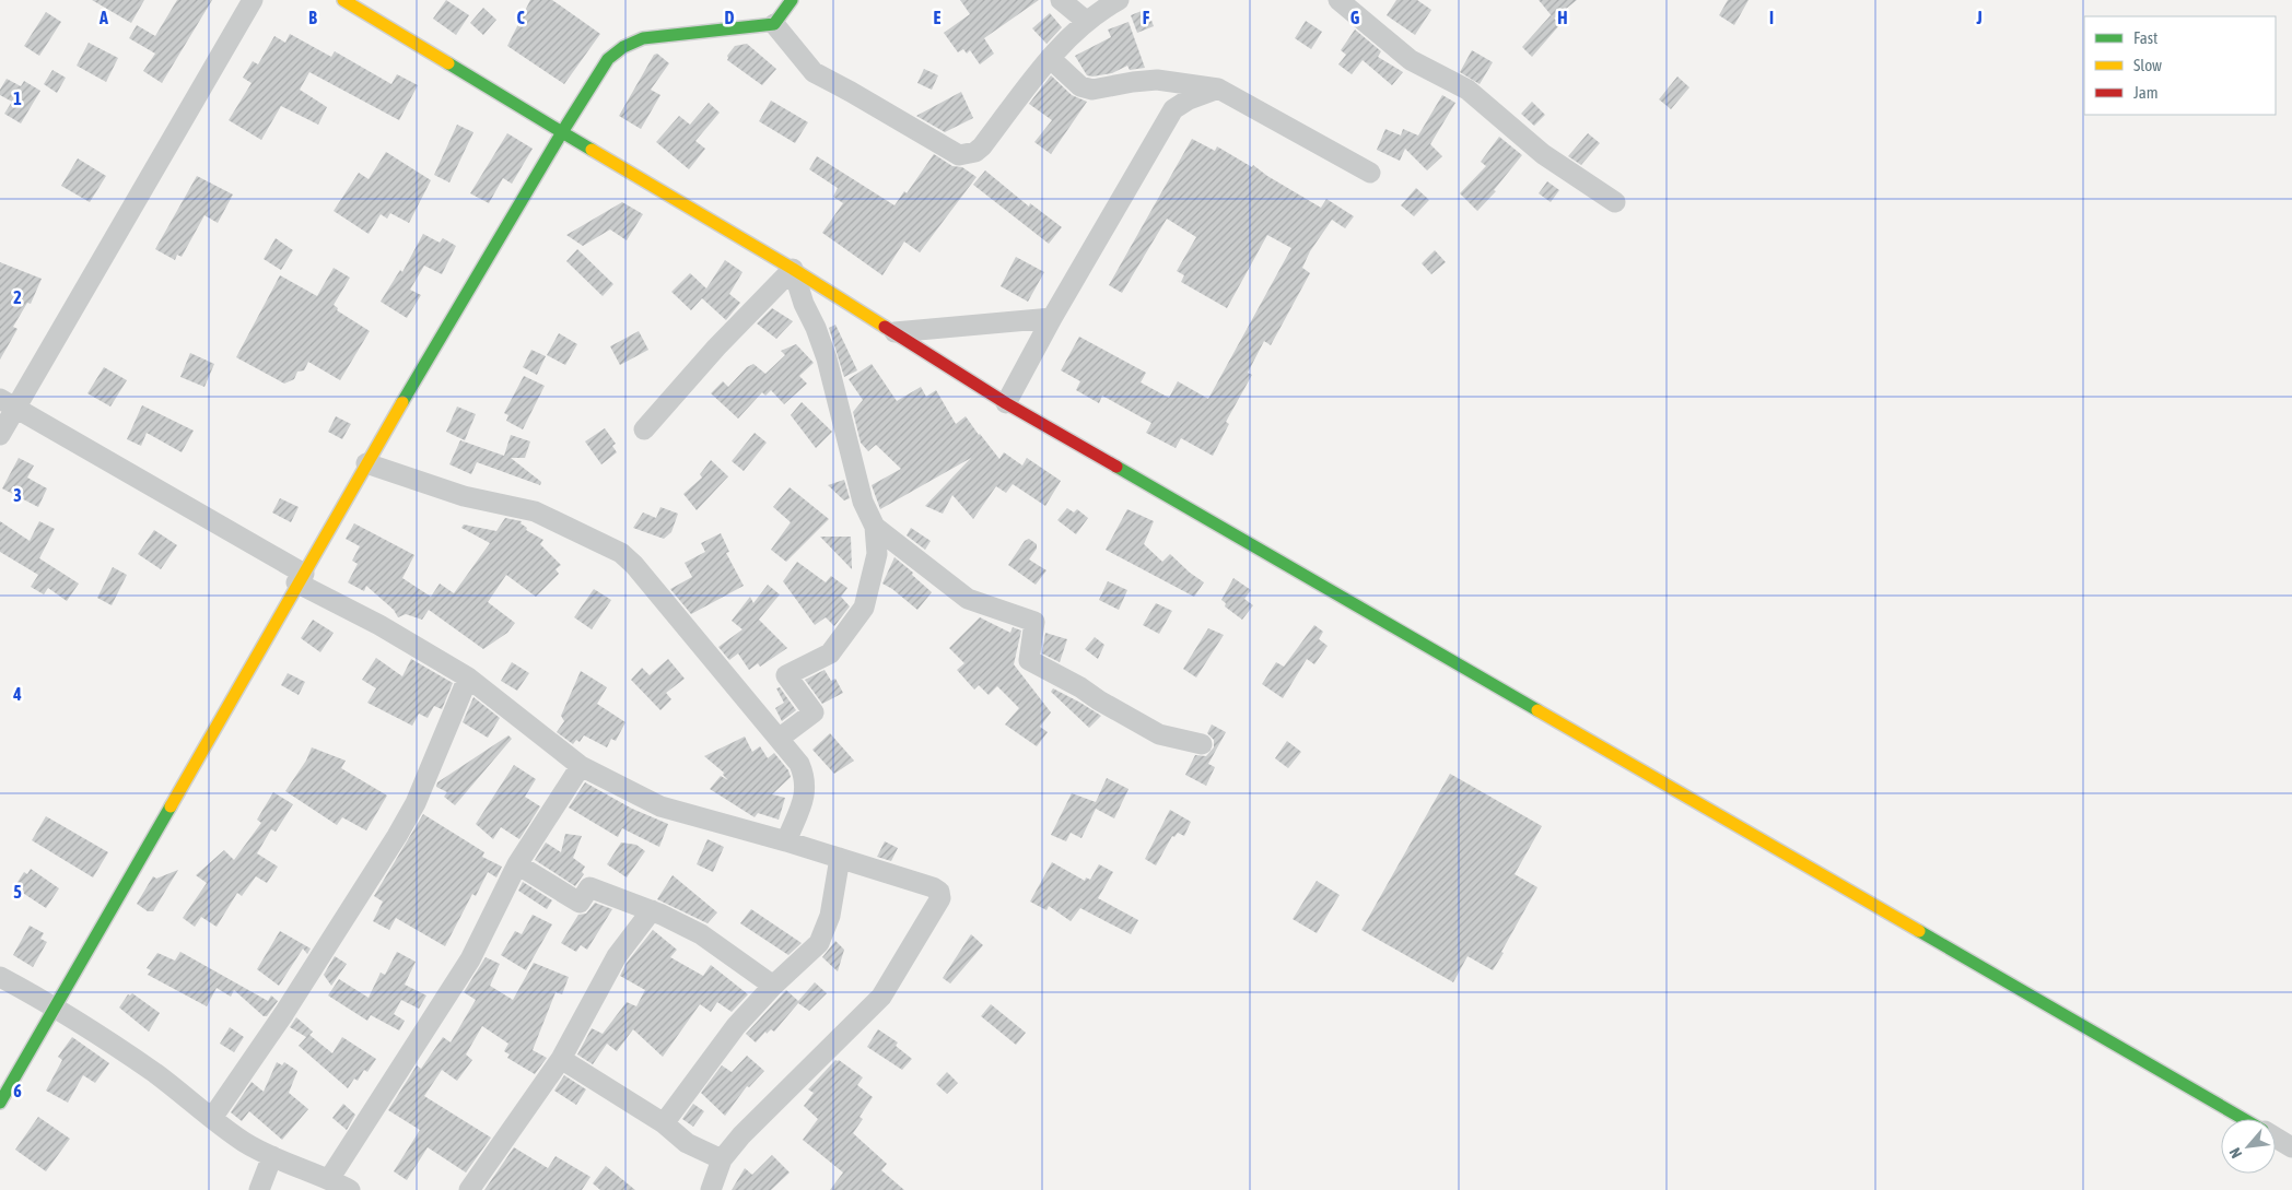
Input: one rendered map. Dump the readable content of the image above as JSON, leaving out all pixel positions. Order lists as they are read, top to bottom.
{
  "legend": ["Fast", "Slow", "Jam"],
  "north": "bottom left",
  "grid": {
    "columns": [
      "A",
      "B",
      "C",
      "D",
      "E",
      "F",
      "G",
      "H",
      "I",
      "J"
    ],
    "rows": [
      "1",
      "2",
      "3",
      "4",
      "5",
      "6"
    ]
  }
}
